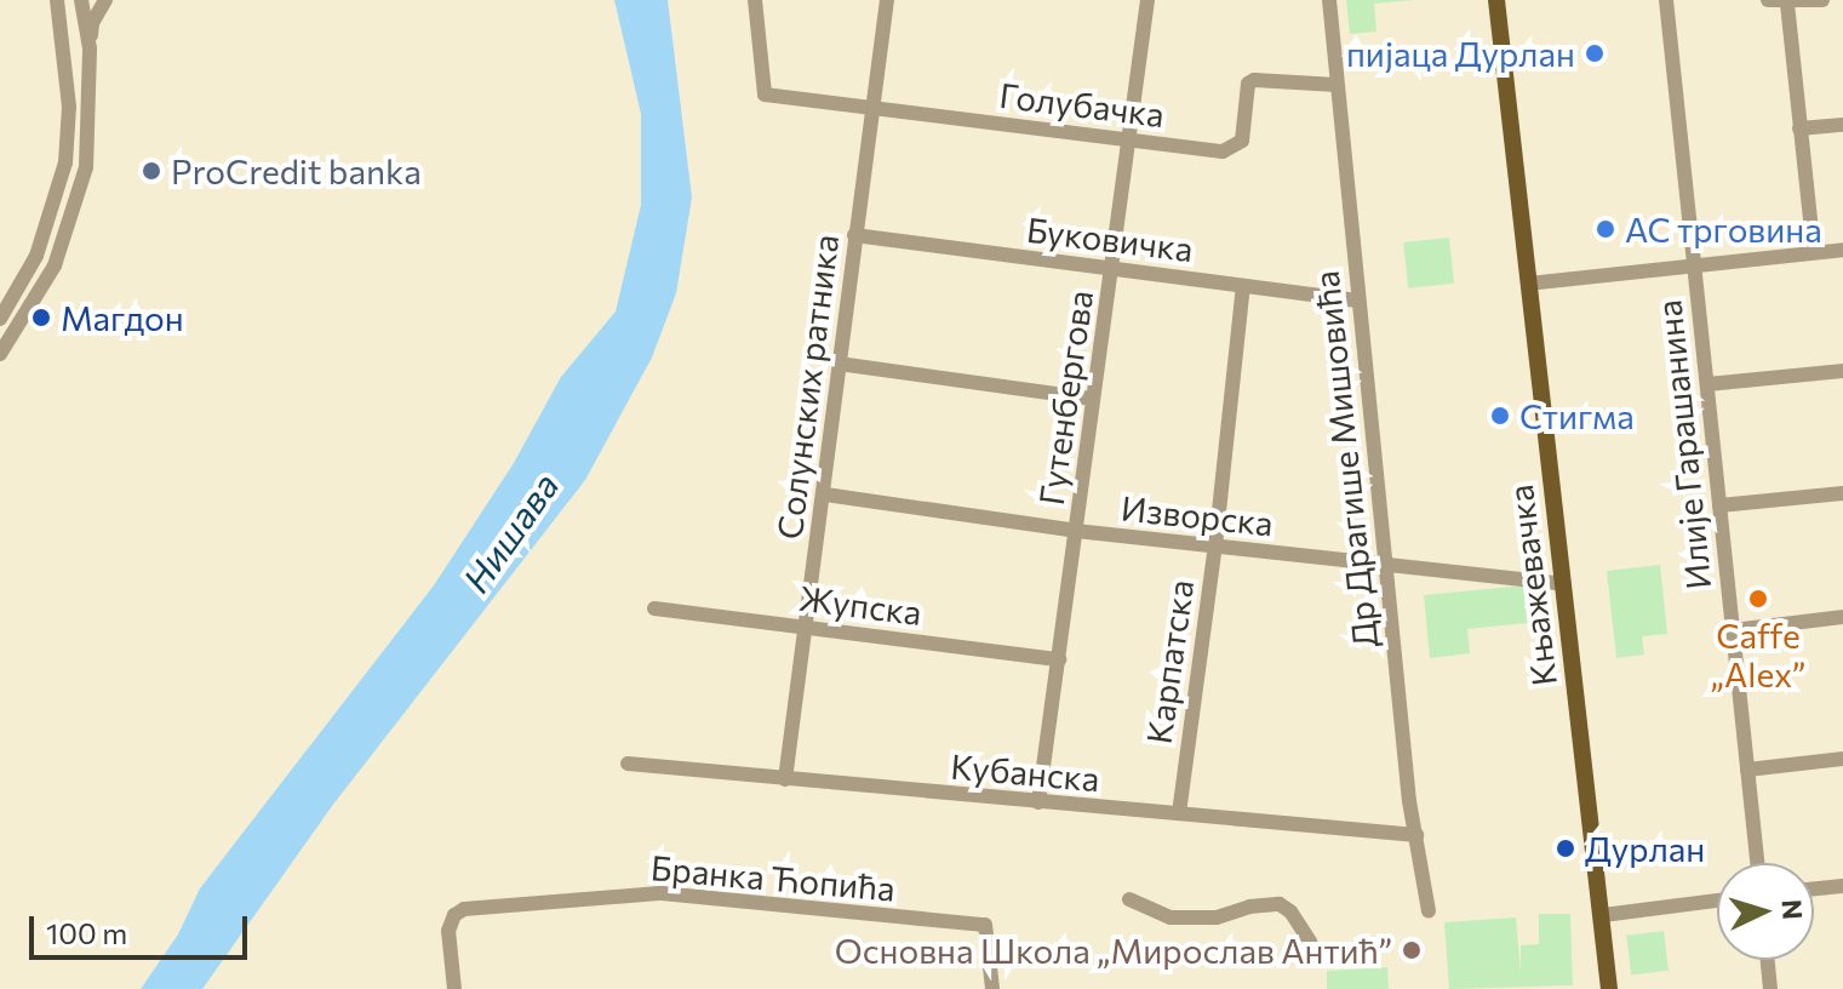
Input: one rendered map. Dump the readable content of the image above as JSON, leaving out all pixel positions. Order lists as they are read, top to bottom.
{
  "streets": {
    "main road": ["Књажевачка"],
    "street": [
      "Голубачка",
      "Буковичка",
      "Солунских ратника",
      "Гутенбергова",
      "Илије Гарашанина",
      "Др Драгише Мишовића",
      "Изворска",
      "Жупска",
      "Карпатска",
      "Кубанска",
      "Бранка Ћопића"
    ]
  },
  "crossings": [
    ["Голубачка", "Солунских ратника"],
    ["Голубачка", "Гутенбергова"],
    ["Голубачка", "Др Драгише Мишовића"],
    ["Буковичка", "Солунских ратника"],
    ["Буковичка", "Гутенбергова"],
    ["Буковичка", "Др Драгише Мишовића"],
    ["Буковичка", "Карпатска"],
    ["Солунских ратника", "Изворска"],
    ["Солунских ратника", "Жупска"],
    ["Солунских ратника", "Кубанска"],
    ["Гутенбергова", "Изворска"],
    ["Гутенбергова", "Жупска"],
    ["Гутенбергова", "Кубанска"],
    ["Др Драгише Мишовића", "Изворска"],
    ["Др Драгише Мишовића", "Кубанска"],
    ["Изворска", "Књажевачка"],
    ["Изворска", "Карпатска"],
    ["Карпатска", "Кубанска"]
  ],
  "water": ["Нишава"],
  "places": [
    "пијаца Дурлан",
    "ProCredit banka",
    "АС трговина",
    "Магдон",
    "Стигма",
    "Caffe „Alex”",
    "Дурлан",
    "Основна Школа „Мирослав Антић”"
  ],
  "scale_bar": "100 m",
  "north": "right"
}
